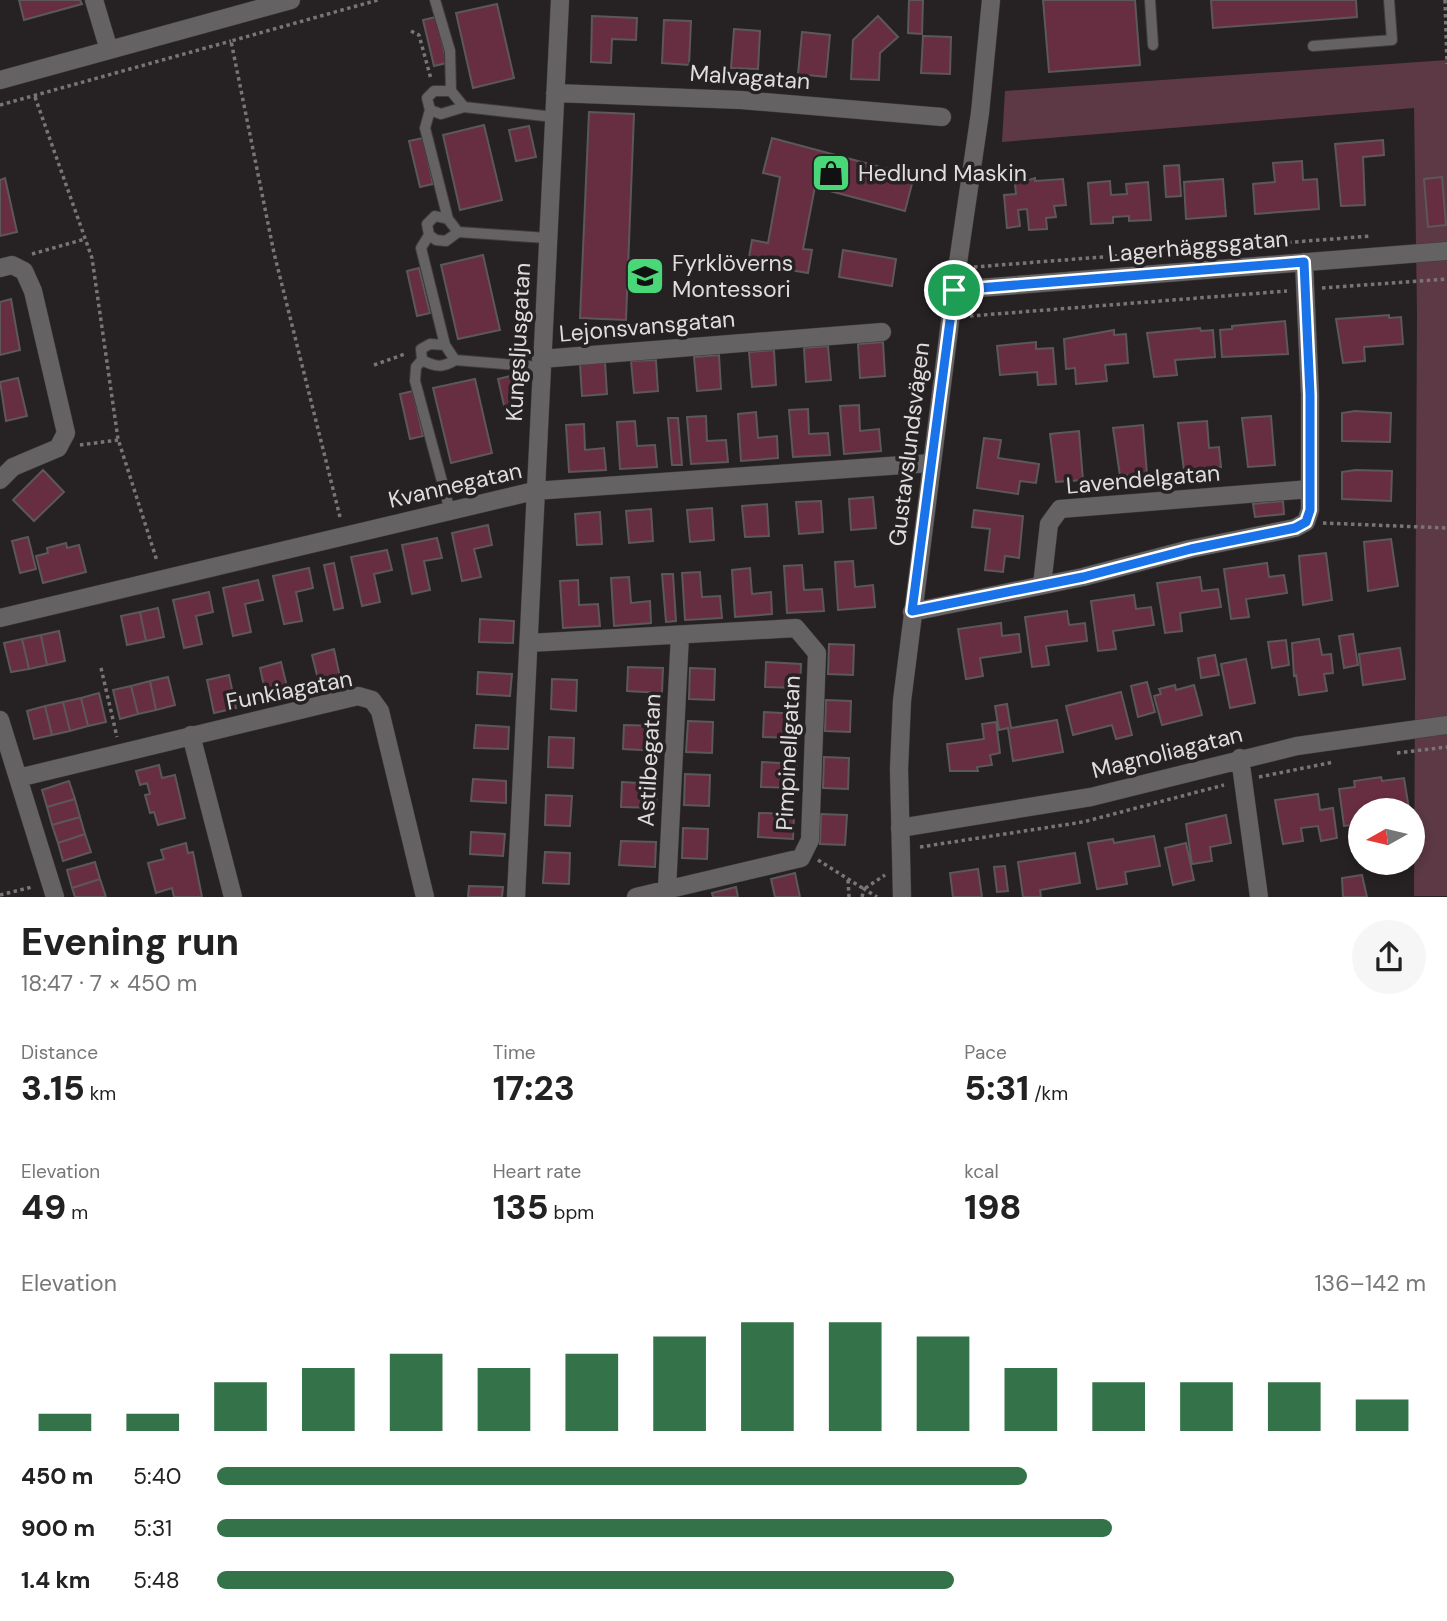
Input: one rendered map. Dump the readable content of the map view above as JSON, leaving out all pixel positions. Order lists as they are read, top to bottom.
{
  "streets": {
    "street": [
      "Malvagatan",
      "Lagerhäggsgatan",
      "Lejonsvansgatan",
      "Kungsljusgatan",
      "Gustavslundsvägen",
      "Lavendelgatan",
      "Kvannegatan",
      "Funkiagatan",
      "Magnoliagatan",
      "Pimpinellgatan",
      "Astilbegatan"
    ]
  },
  "crossings": [
    ["Malvagatan", "Kungsljusgatan"],
    ["Lagerhäggsgatan", "Gustavslundsvägen"],
    ["Lejonsvansgatan", "Kungsljusgatan"],
    ["Kungsljusgatan", "Kvannegatan"],
    ["Kungsljusgatan", "Pimpinellgatan"],
    ["Gustavslundsvägen", "Kvannegatan"],
    ["Gustavslundsvägen", "Magnoliagatan"],
    ["Pimpinellgatan", "Astilbegatan"]
  ],
  "places": {
    "shop": ["Hedlund Maskin"],
    "school or university": ["Fyrklöverns Montessori"]
  },
  "north": "left",
  "page": {
    "heading": ["Evening run", "18:47 · 7 × 450 m"],
    "stats": [
      ["Distance", "3.15 km"],
      ["Time", "17:23"],
      ["Pace", "5:31 /km"],
      ["Elevation", "49 m"],
      ["Heart rate", "135 bpm"],
      ["kcal", "198"]
    ],
    "chart": ["Elevation", "136–142 m"],
    "list": [
      {
        "name": "450 m",
        "note": "5:40"
      },
      {
        "name": "900 m",
        "note": "5:31"
      },
      {
        "name": "1.4 km",
        "note": "5:48"
      }
    ]
  }
}
